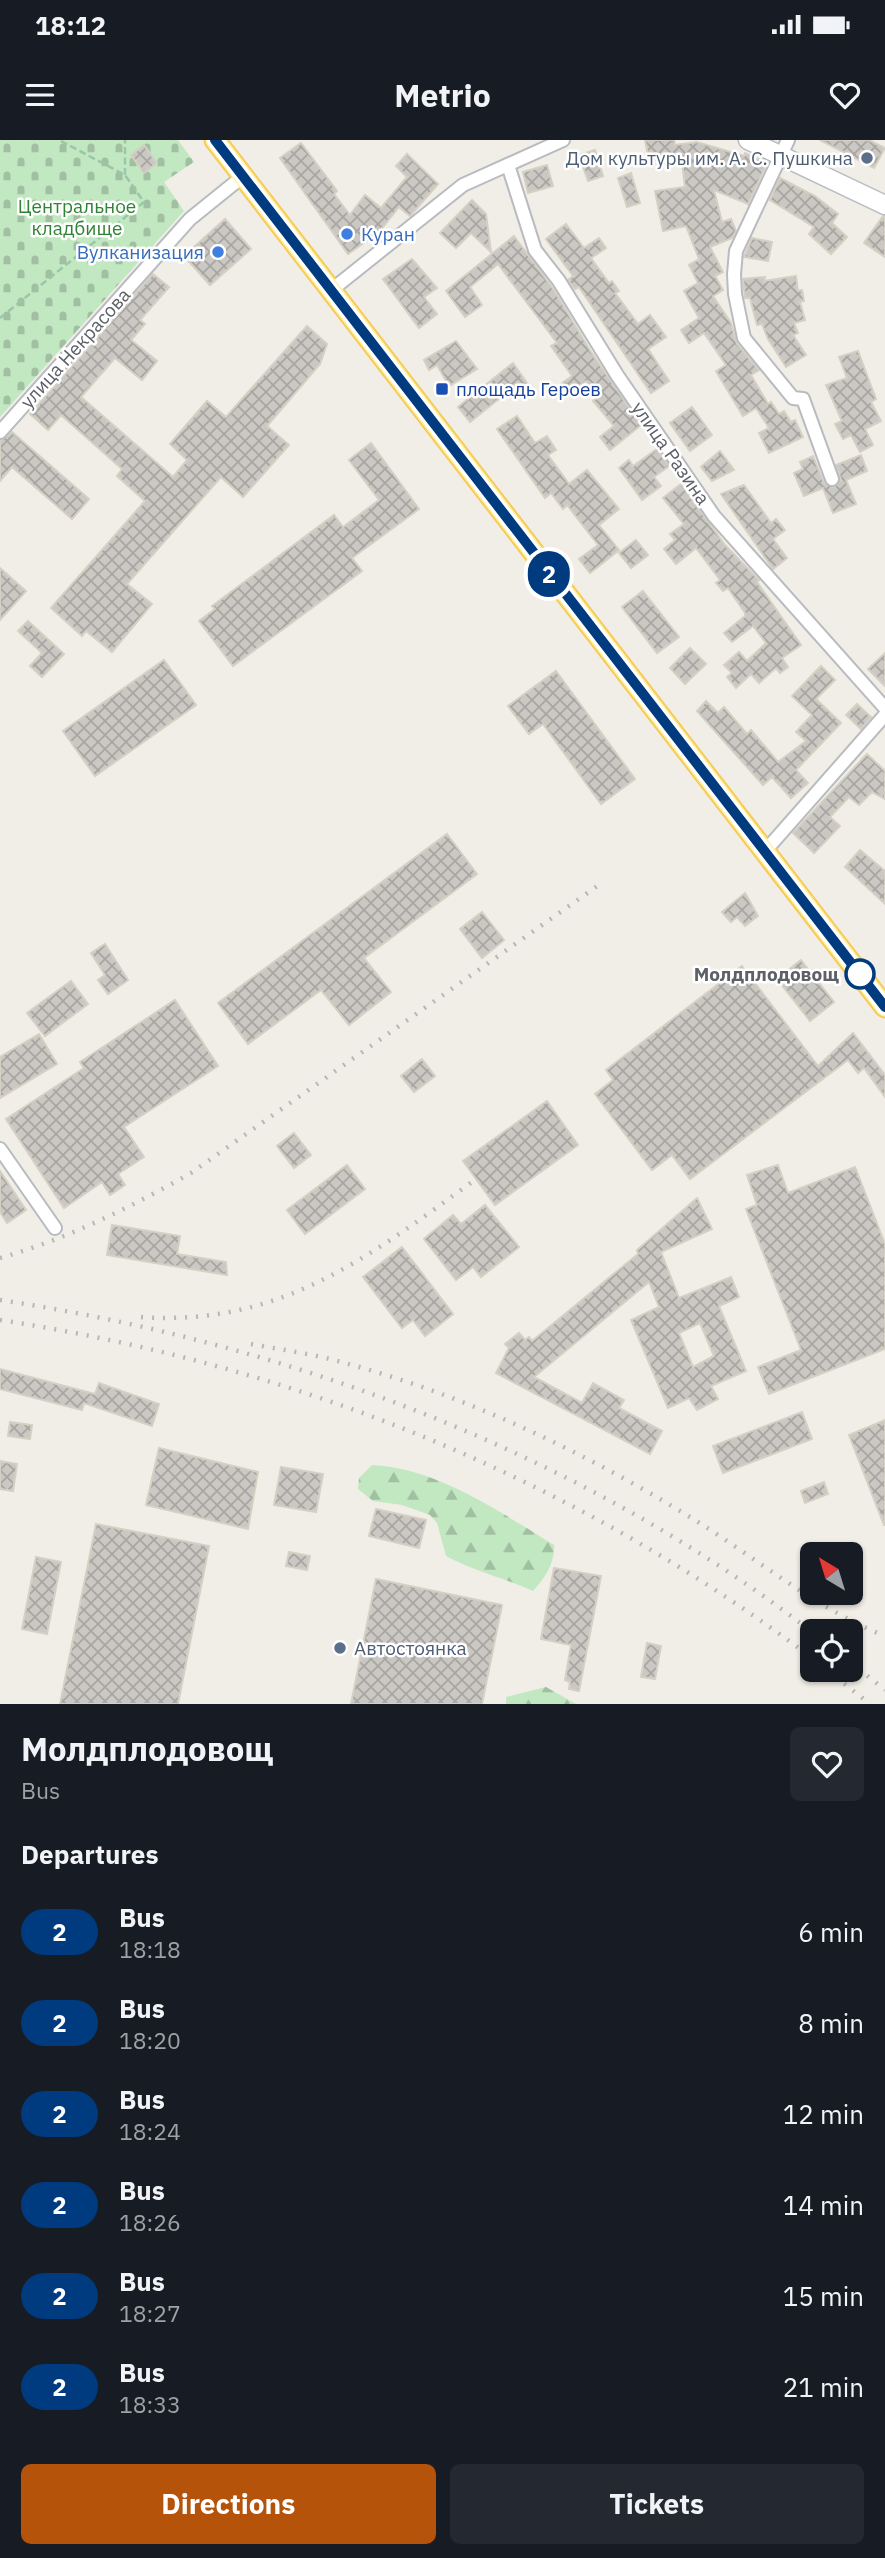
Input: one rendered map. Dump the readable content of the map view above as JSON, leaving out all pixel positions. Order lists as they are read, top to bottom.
{
  "streets": {
    "street": ["улица Некрасова", "улица Разина"]
  },
  "parks": ["Центральное кладбище"],
  "places": {
    "other": [
      "Дом культуры им. А. С. Пушкина",
      "Куран",
      "Вулканизация",
      "Молдплодовощ",
      "Автостоянка"
    ],
    "transit": ["площадь Героев"]
  },
  "lines": ["bus line 2"],
  "north": "top left",
  "page": {
    "status": "18:12",
    "header": "Metrio",
    "on_map": "2",
    "heading": [
      ["Молдплодовощ", "Bus"],
      "Departures"
    ],
    "list": [
      {
        "mark": "2",
        "name": "Bus",
        "note": "18:18",
        "value": "6 min"
      },
      {
        "mark": "2",
        "name": "Bus",
        "note": "18:20",
        "value": "8 min"
      },
      {
        "mark": "2",
        "name": "Bus",
        "note": "18:24",
        "value": "12 min"
      },
      {
        "mark": "2",
        "name": "Bus",
        "note": "18:26",
        "value": "14 min"
      },
      {
        "mark": "2",
        "name": "Bus",
        "note": "18:27",
        "value": "15 min"
      },
      {
        "mark": "2",
        "name": "Bus",
        "note": "18:33",
        "value": "21 min"
      }
    ],
    "buttons": ["Directions", "Tickets"]
  }
}
